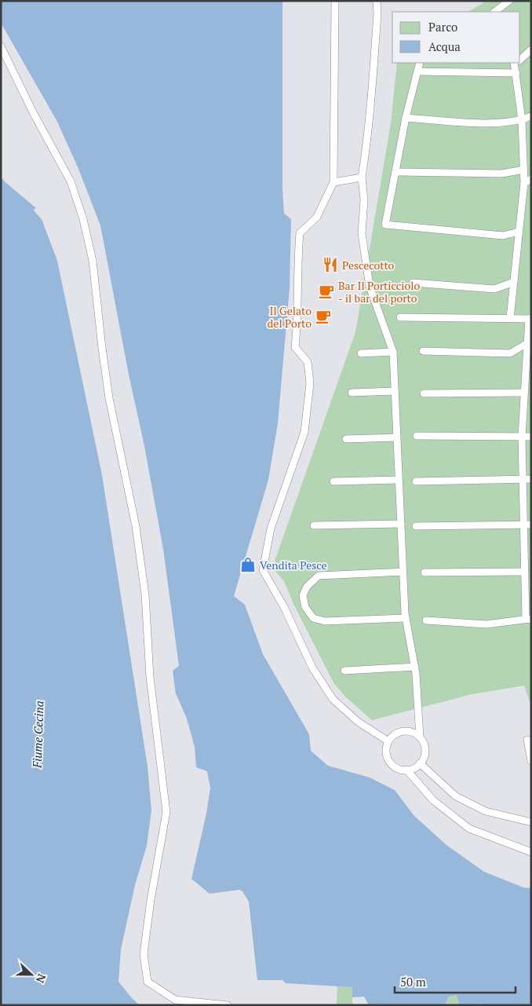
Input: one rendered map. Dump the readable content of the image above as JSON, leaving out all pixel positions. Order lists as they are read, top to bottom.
{
  "water": ["Fiume Cecina"],
  "places": {
    "restaurant": ["Pescecotto"],
    "cafe": ["Bar Il Porticciolo - il bar del porto", "Il Gelato del Porto"],
    "shop": ["Vendita Pesce"]
  },
  "legend": ["Parco", "Acqua"],
  "scale_bar": "50 m",
  "north": "right"
}
